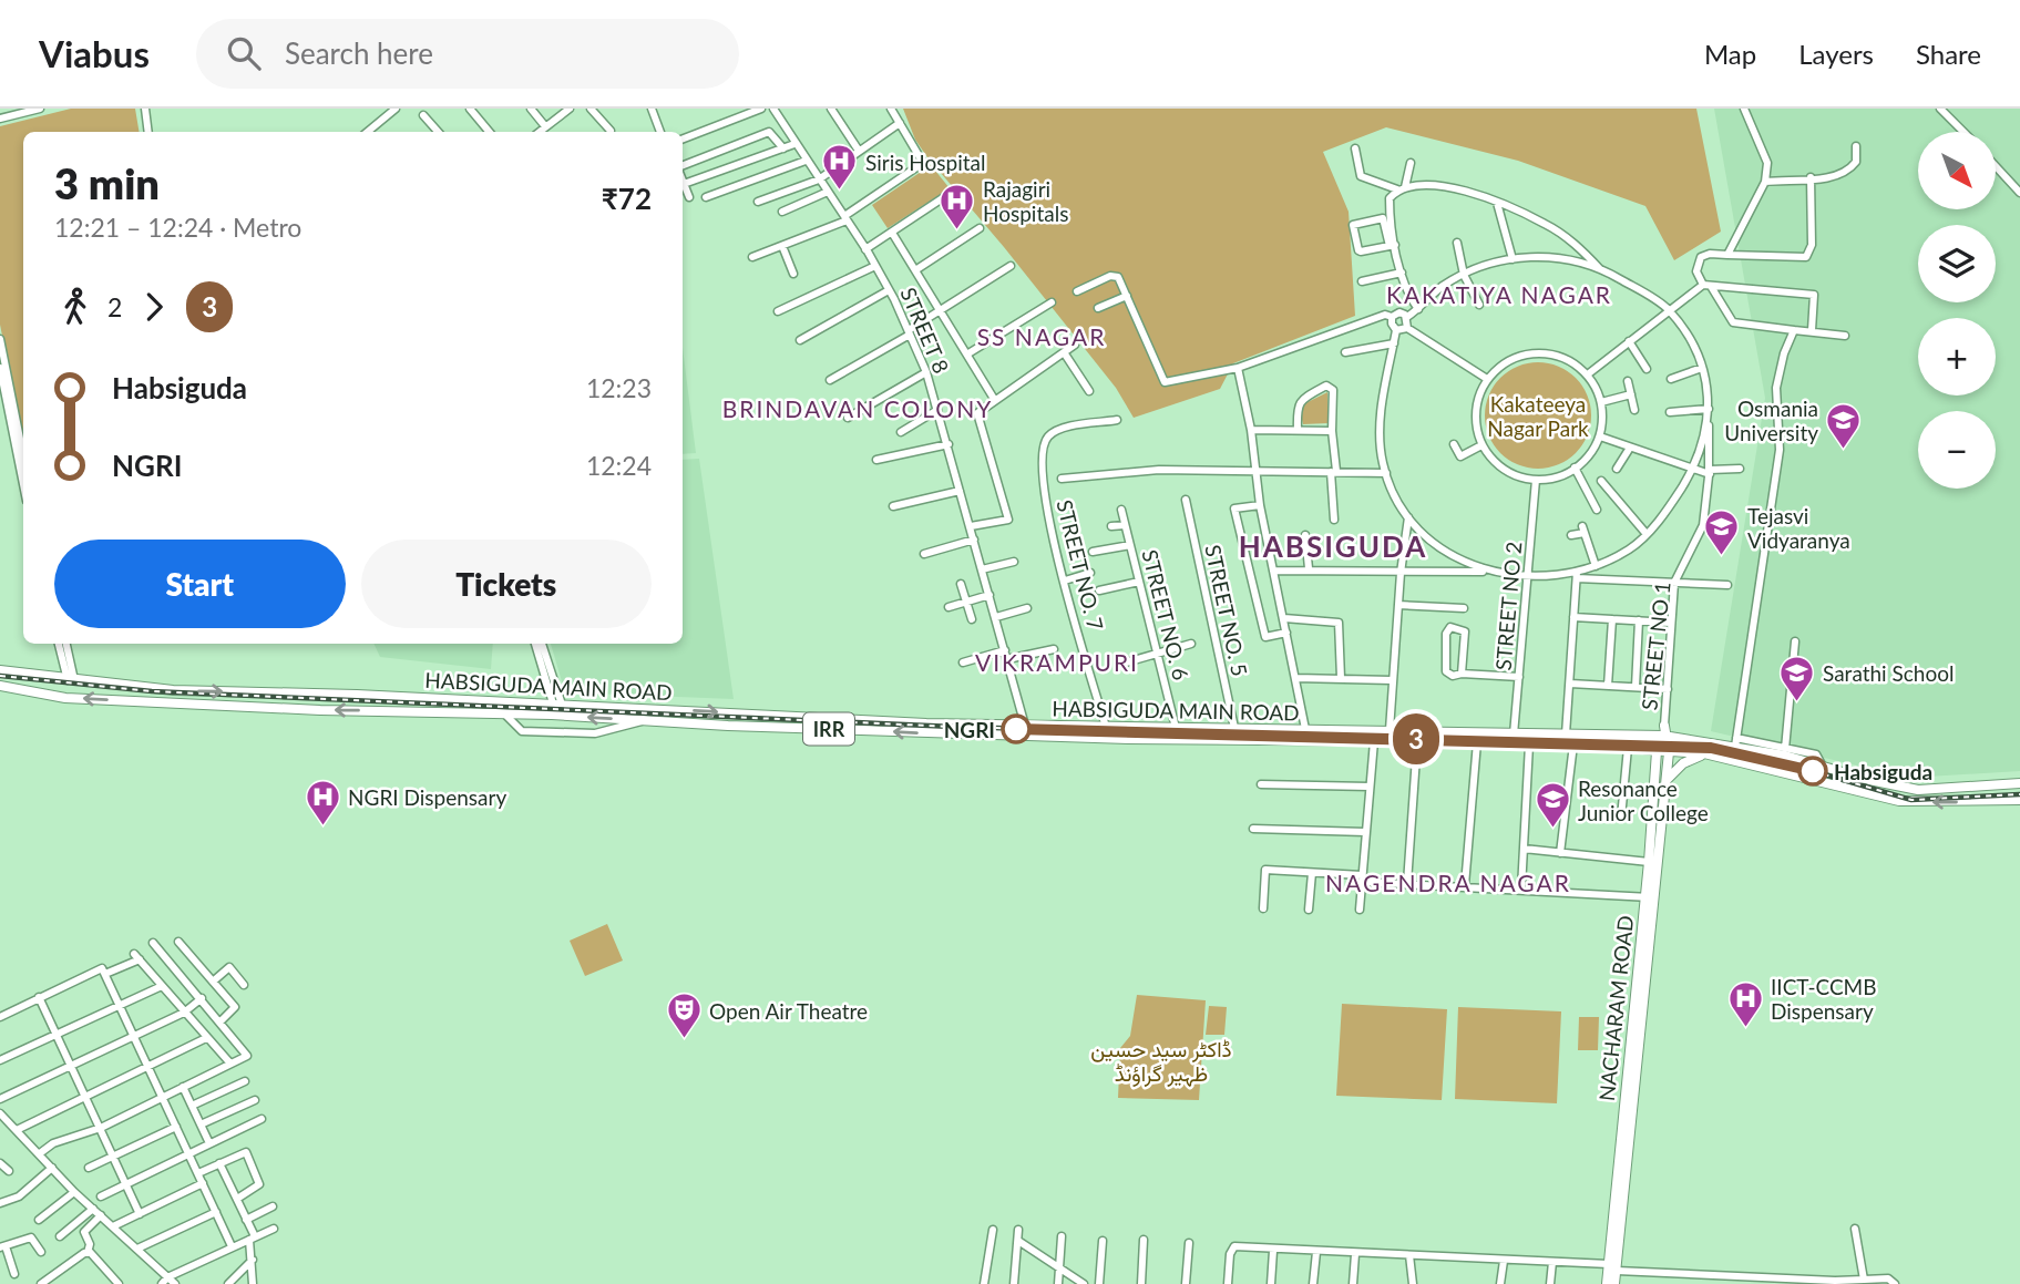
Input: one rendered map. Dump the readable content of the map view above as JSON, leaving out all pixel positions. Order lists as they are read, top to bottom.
{
  "streets": {
    "main road": [
      "STREET NO 1",
      "HABSIGUDA MAIN ROAD",
      "IRR",
      "NACHARAM ROAD"
    ],
    "street": [
      "STREET 8",
      "STREET NO. 7",
      "STREET NO 2",
      "STREET NO. 5",
      "STREET NO. 6"
    ]
  },
  "crossings": [
    ["STREET 8", "HABSIGUDA MAIN ROAD"],
    ["STREET NO. 7", "HABSIGUDA MAIN ROAD"],
    ["STREET NO 2", "HABSIGUDA MAIN ROAD"],
    ["STREET NO. 5", "HABSIGUDA MAIN ROAD"],
    ["STREET NO. 6", "HABSIGUDA MAIN ROAD"],
    ["STREET NO 1", "HABSIGUDA MAIN ROAD"],
    ["STREET NO 1", "NACHARAM ROAD"],
    ["HABSIGUDA MAIN ROAD", "NACHARAM ROAD"]
  ],
  "districts": [
    "KAKATIYA NAGAR",
    "SS NAGAR",
    "BRINDAVAN COLONY",
    "HABSIGUDA",
    "VIKRAMPURI",
    "NAGENDRA NAGAR"
  ],
  "parks": ["Kakateeya Nagar Park", "ڈاکٹر سید حسین ظہیر گراؤنڈ"],
  "places": {
    "hospital": [
      "Siris Hospital",
      "Rajagiri Hospitals",
      "NGRI Dispensary",
      "IICT-CCMB Dispensary"
    ],
    "school or university": [
      "Osmania University",
      "Tejasvi Vidyaranya",
      "Sarathi School",
      "Resonance Junior College"
    ],
    "other": ["NGRI", "Habsiguda"],
    "theatre": ["Open Air Theatre"]
  },
  "lines": ["metro line 3"],
  "north": "bottom right",
  "page": {
    "header": "Viabus",
    "search": "Search here",
    "nav": ["Map", "Layers", "Share"],
    "on_map": "3",
    "map_buttons": ["+", "−"],
    "heading": ["3 min", "12:21 – 12:24 · Metro", "₹72"],
    "legs": ["2", "3"],
    "list": [
      {
        "name": "Habsiguda",
        "value": "12:23"
      },
      {
        "name": "NGRI",
        "value": "12:24"
      }
    ],
    "buttons": ["Start", "Tickets"]
  }
}
